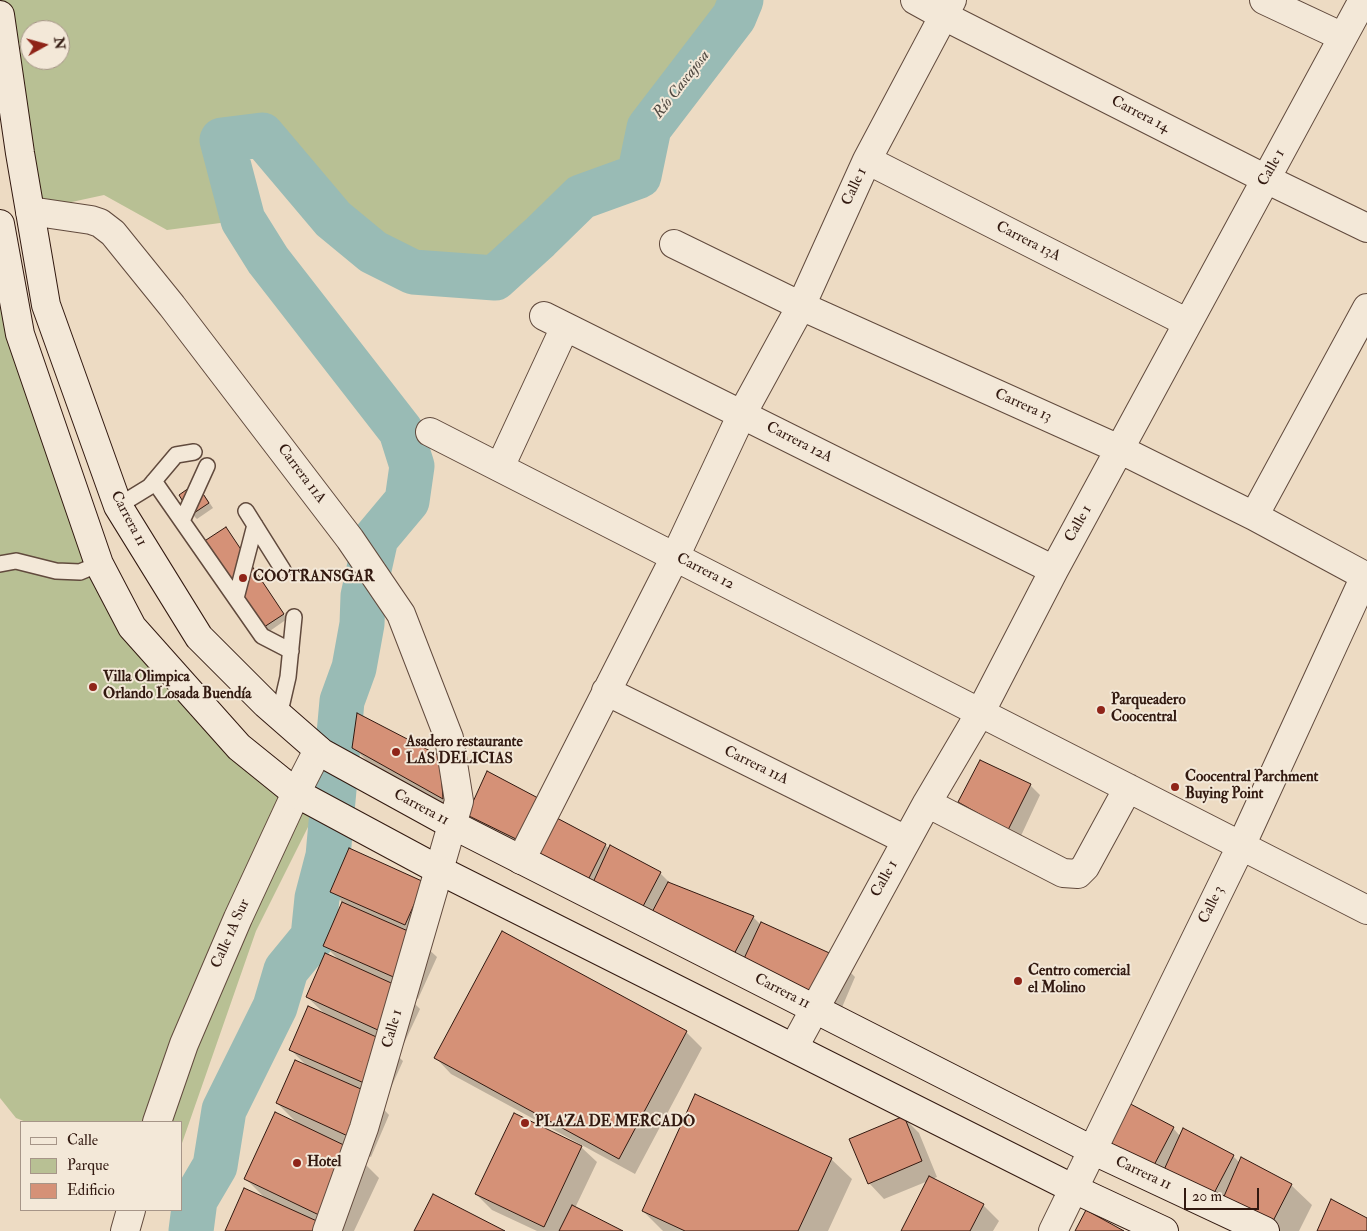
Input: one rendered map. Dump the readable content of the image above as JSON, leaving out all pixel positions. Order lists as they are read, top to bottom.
{
  "streets": {
    "street": [
      "Carrera 14",
      "Calle 1",
      "Carrera 13A",
      "Carrera 13",
      "Carrera 12A",
      "Carrera 11A",
      "Carrera 11",
      "Carrera 12",
      "Calle 3",
      "Calle 1A Sur"
    ]
  },
  "crossings": [
    ["Carrera 14", "Calle 1"],
    ["Calle 1", "Carrera 13A"],
    ["Calle 1", "Carrera 13"],
    ["Calle 1", "Carrera 12A"],
    ["Calle 1", "Carrera 11A"],
    ["Calle 1", "Carrera 11"],
    ["Calle 1", "Carrera 12"],
    ["Carrera 13", "Calle 3"],
    ["Carrera 12A", "Carrera 12"],
    ["Carrera 11A", "Carrera 11"],
    ["Carrera 11", "Calle 3"],
    ["Carrera 11", "Calle 1A Sur"],
    ["Carrera 12", "Calle 3"]
  ],
  "water": ["Río Cascajosa"],
  "places": [
    "COOTRANSGAR",
    "Villa Olimpica Orlando Losada Buendía",
    "Parqueadero Coocentral",
    "Asadero restaurante LAS DELICIAS",
    "Coocentral Parchment Buying Point",
    "Centro comercial el Molino",
    "PLAZA DE MERCADO",
    "Hotel"
  ],
  "legend": ["Calle", "Parque", "Edificio"],
  "scale_bar": "20 m",
  "north": "right"
}
